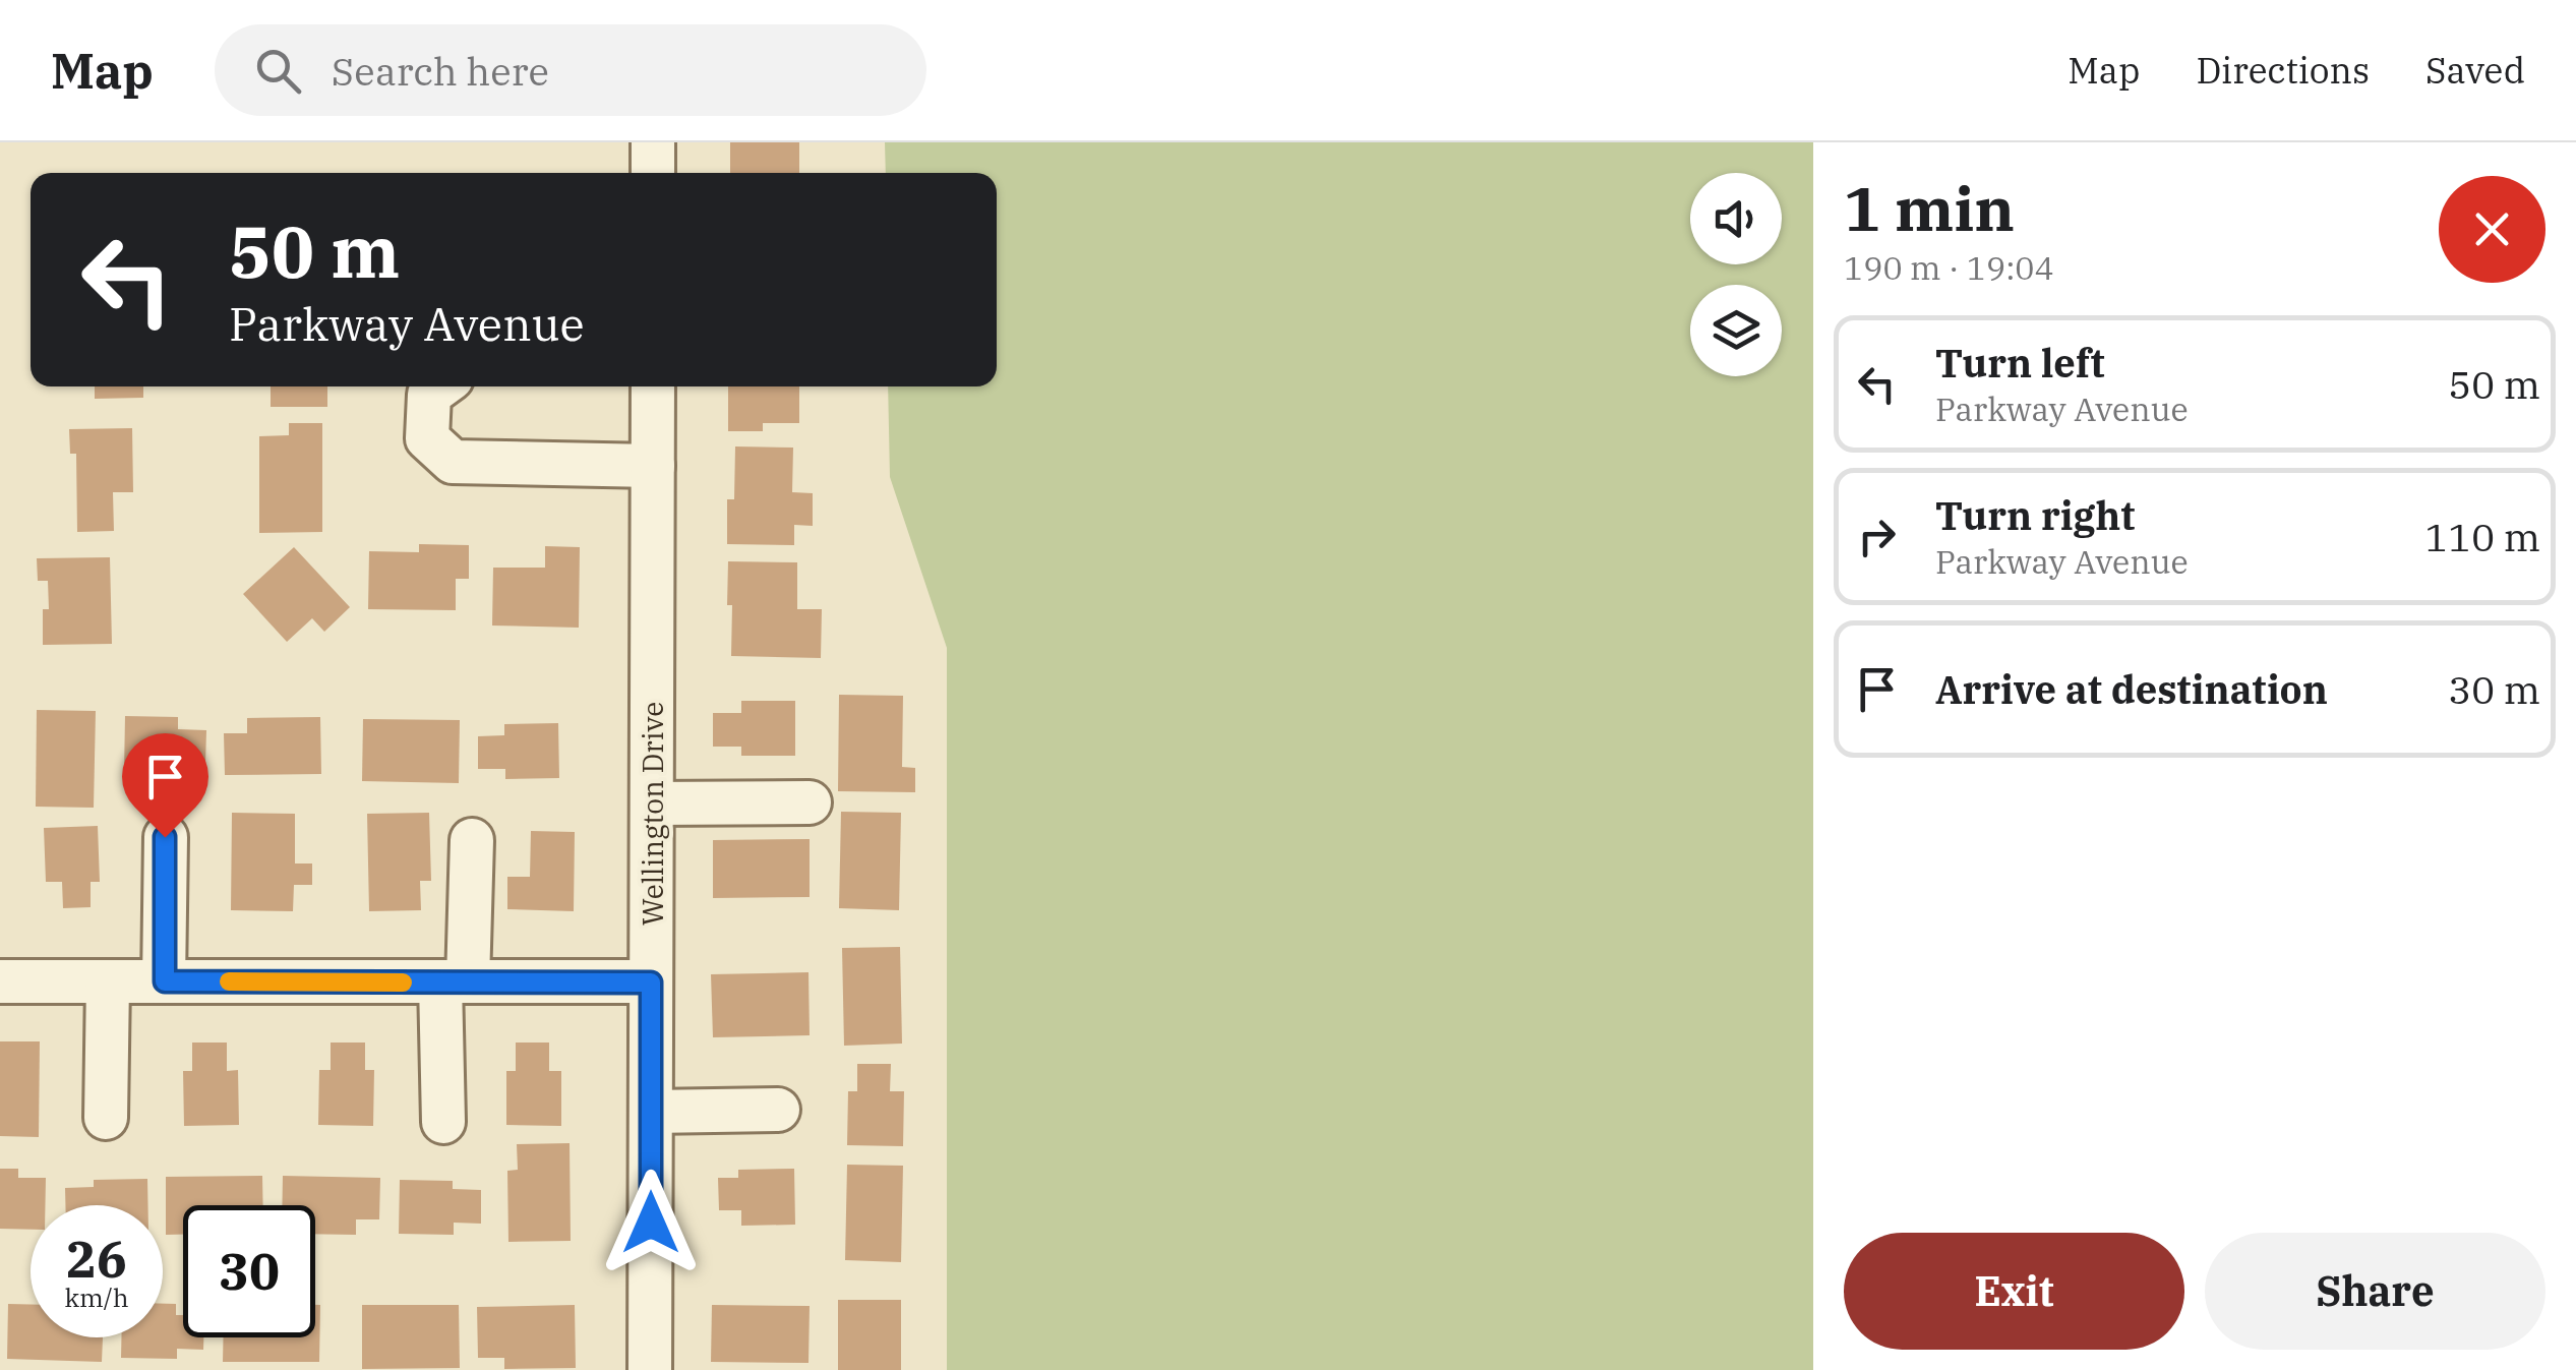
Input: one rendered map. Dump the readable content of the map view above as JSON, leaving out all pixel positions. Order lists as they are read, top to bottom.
{
  "streets": {
    "street": ["Wellington Drive"]
  },
  "page": {
    "header": "Map",
    "search": "Search here",
    "nav": ["Map", "Directions", "Saved"],
    "heading": ["1 min", "190 m · 19:04"],
    "turn": ["50 m", "Parkway Avenue"],
    "list": [
      {
        "name": "Turn left",
        "note": "Parkway Avenue",
        "value": "50 m"
      },
      {
        "name": "Turn right",
        "note": "Parkway Avenue",
        "value": "110 m"
      },
      {
        "name": "Arrive at destination",
        "value": "30 m"
      }
    ],
    "speed": "26 km/h",
    "limit": "30",
    "buttons": ["Exit", "Share"]
  }
}
